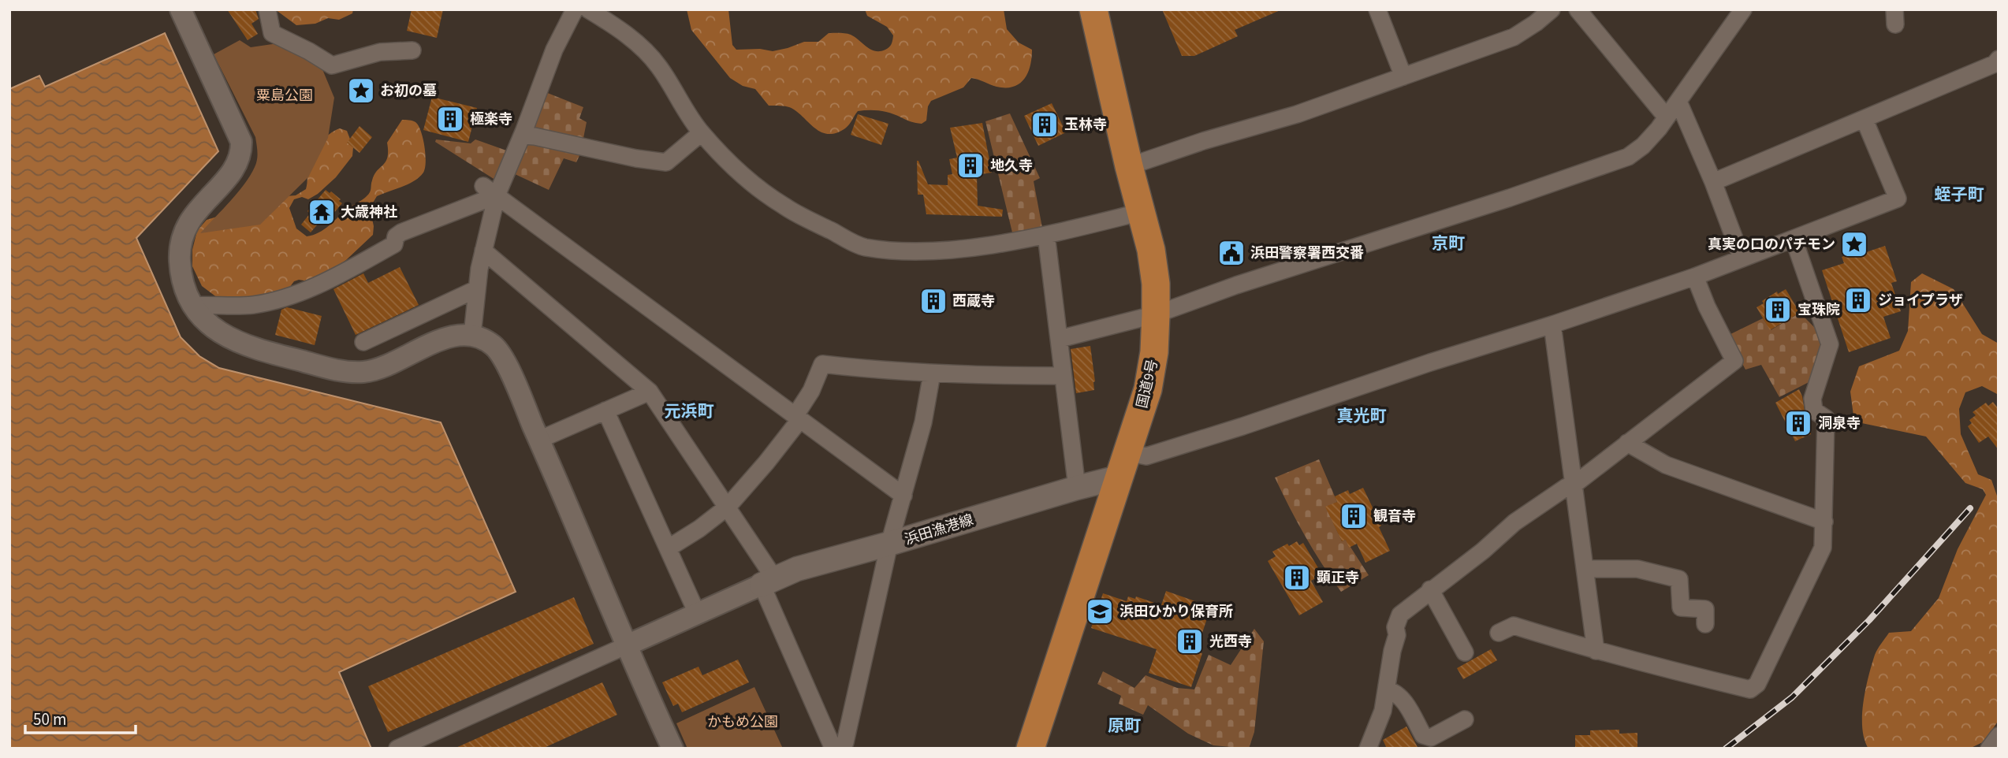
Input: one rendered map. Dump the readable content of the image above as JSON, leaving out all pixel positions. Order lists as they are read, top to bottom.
{
  "streets": {
    "highway": ["国道9号"],
    "main road": ["浜田漁港線"]
  },
  "crossings": [
    ["国道9号", "浜田漁港線"]
  ],
  "districts": [
    "蛭子町",
    "京町",
    "元浜町",
    "真光町",
    "原町"
  ],
  "parks": ["粟島公園", "かもめ公園"],
  "places": {
    "place": ["お初の墓", "真実の口のパチモン"],
    "building": [
      "極楽寺",
      "玉林寺",
      "地久寺",
      "ジョイプラザ",
      "西蔵寺",
      "宝珠院",
      "洞泉寺",
      "観音寺",
      "顕正寺",
      "光西寺"
    ],
    "temple": ["大歳神社"],
    "public building": ["浜田警察署西交番"],
    "school or university": ["浜田ひかり保育所"]
  },
  "scale_bar": "50 m"
}
